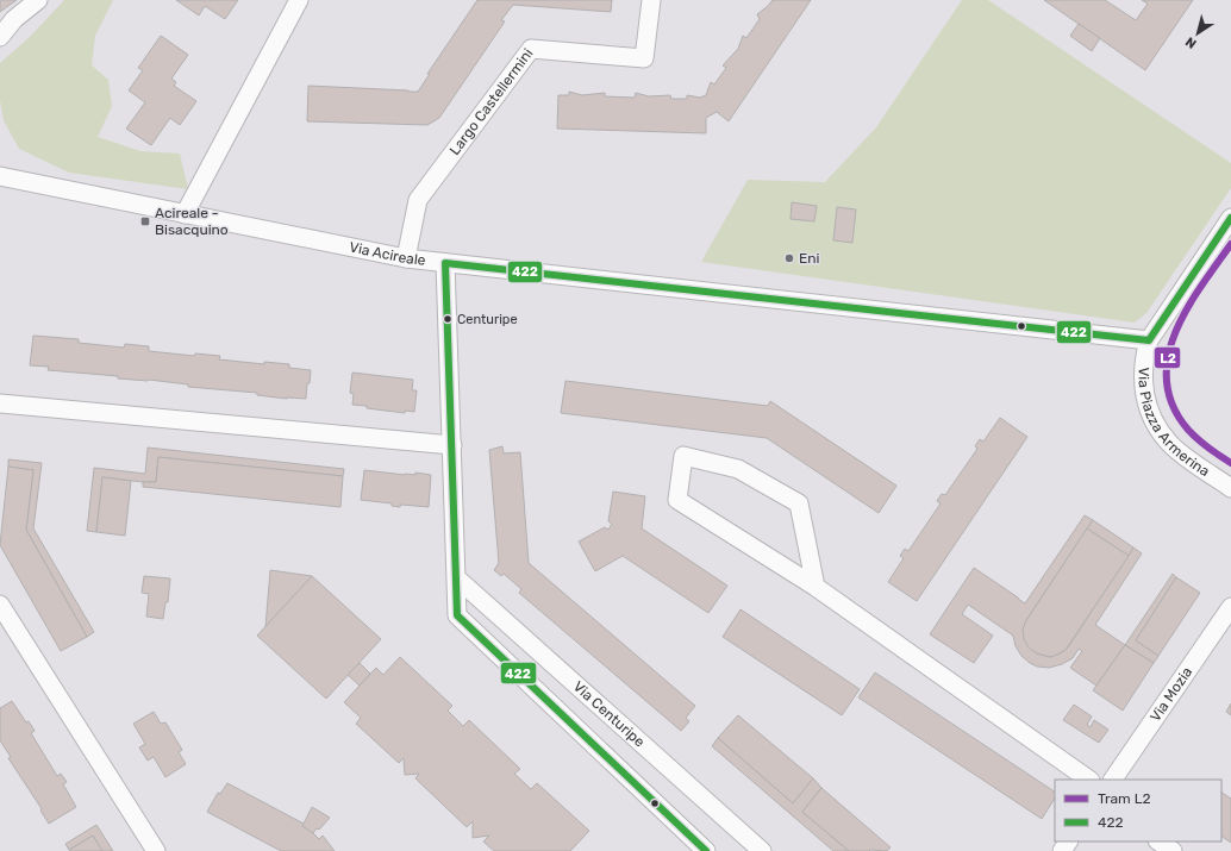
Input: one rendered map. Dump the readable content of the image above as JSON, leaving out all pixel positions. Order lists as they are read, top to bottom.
{
  "streets": {
    "street": [
      "Largo Castellermini",
      "Via Acireale",
      "Via Piazza Armerina",
      "Via Mozia",
      "Via Centuripe"
    ]
  },
  "crossings": [
    ["Largo Castellermini", "Via Acireale"],
    ["Via Acireale", "Via Piazza Armerina"]
  ],
  "places": {
    "transit": ["Acireale - Bisacquino"],
    "other": ["Eni", "Centuripe"]
  },
  "lines": ["transit line 422", "tram line L2"],
  "legend": ["Tram L2", "422"],
  "north": "bottom left"
}
